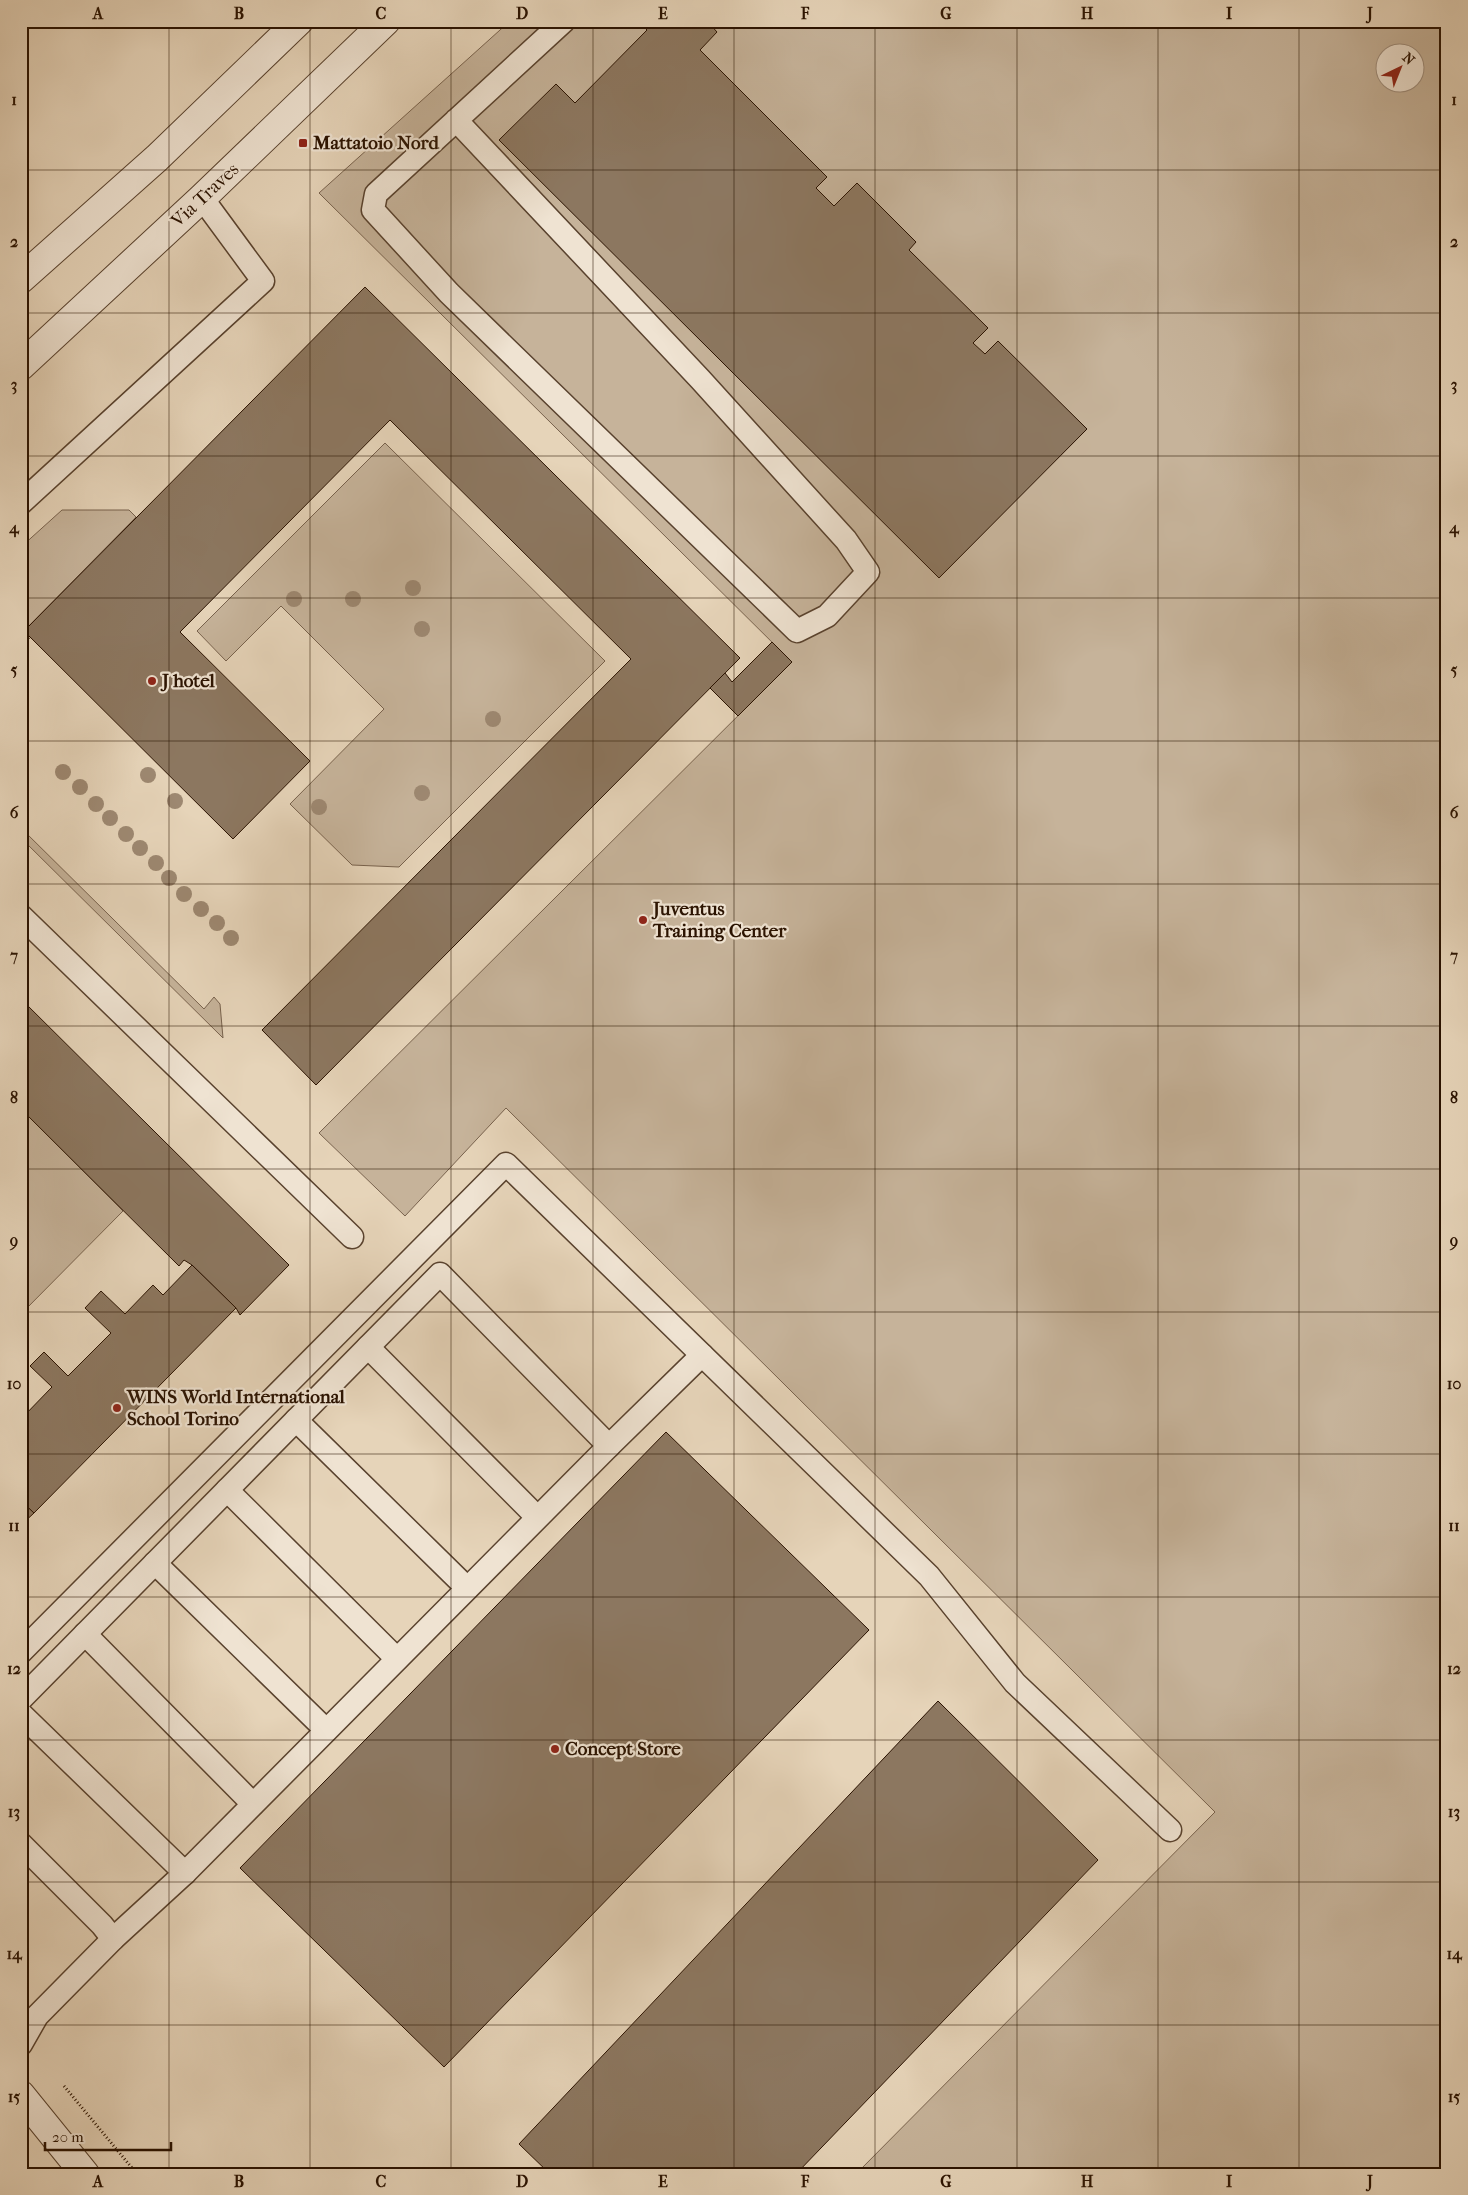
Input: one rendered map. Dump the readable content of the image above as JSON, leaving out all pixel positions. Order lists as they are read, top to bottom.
{
  "streets": {
    "street": ["Via Traves"]
  },
  "places": {
    "transit": ["Mattatoio Nord"],
    "other": [
      "J hotel",
      "Juventus Training Center",
      "WINS World International School Torino",
      "Concept Store"
    ]
  },
  "scale_bar": "20 m",
  "north": "top right",
  "grid": {
    "columns": [
      "A",
      "B",
      "C",
      "D",
      "E",
      "F",
      "G",
      "H",
      "I",
      "J"
    ],
    "rows": [
      "1",
      "2",
      "3",
      "4",
      "5",
      "6",
      "7",
      "8",
      "9",
      "10",
      "11",
      "12",
      "13",
      "14",
      "15"
    ]
  }
}
